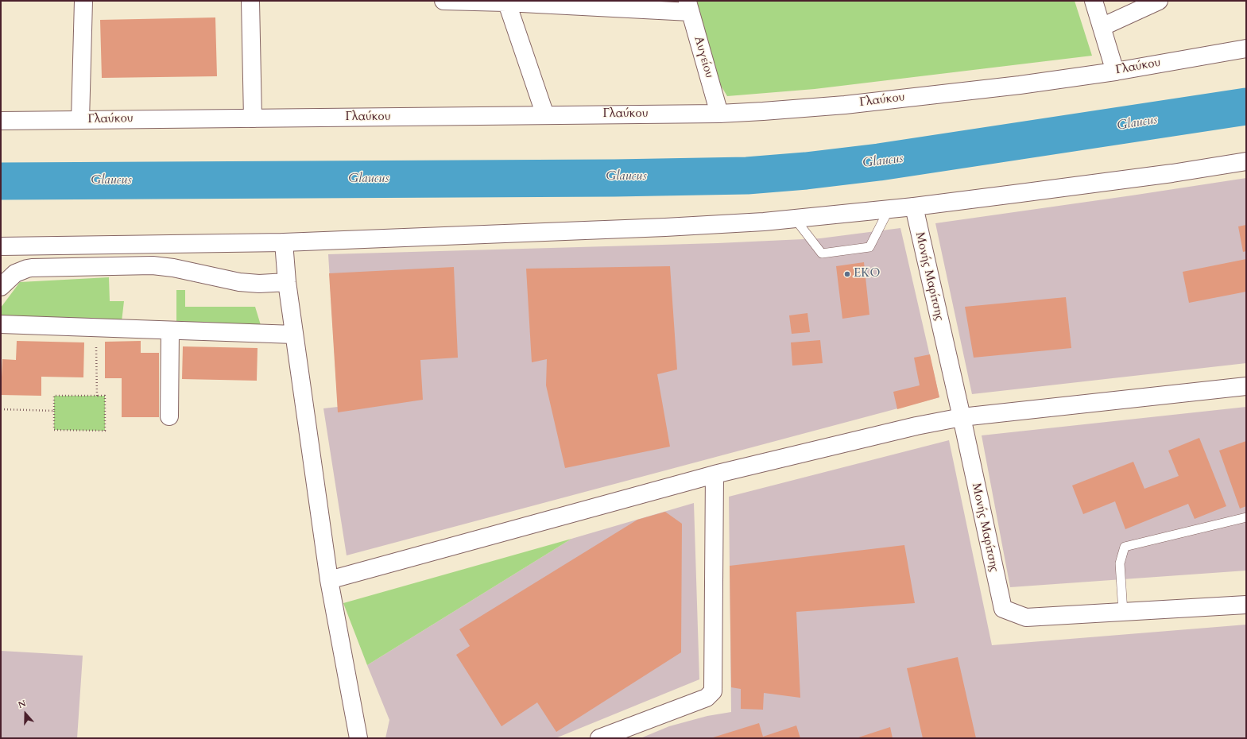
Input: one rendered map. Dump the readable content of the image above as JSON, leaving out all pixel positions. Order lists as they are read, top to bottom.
{
  "streets": {
    "street": ["Αυγείου", "Γλαύκου", "Μονής Μαρίτσης"]
  },
  "crossings": [
    ["Αυγείου", "Γλαύκου"]
  ],
  "water": ["Glaucus"],
  "places": ["EKO"],
  "north": "top"
}
